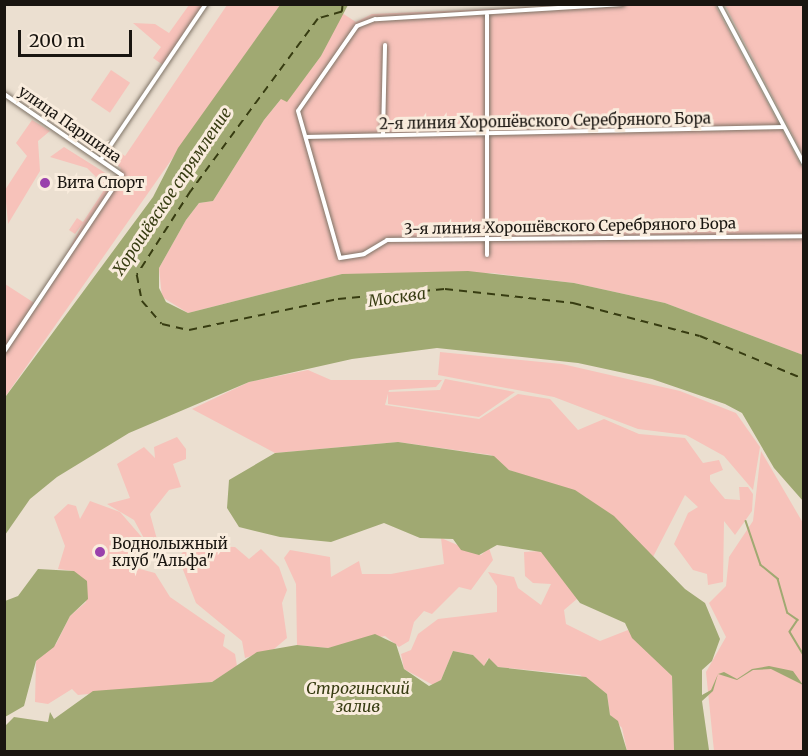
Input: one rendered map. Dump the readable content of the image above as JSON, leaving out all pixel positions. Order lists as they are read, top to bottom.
{
  "streets": {
    "street": ["2-я линия Хорошёвского Серебряного Бора", "улица Паршина", "3-я линия Хорошёвского Серебряного Бора"]
  },
  "crossings": [
    ["2-я линия Хорошёвского Серебряного Бора", "3-я линия Хорошёвского Серебряного Бора"]
  ],
  "water": ["Хорошёвское спрямление", "Москва", "Строгинский залив"],
  "places": ["Вита Спорт", "Воднолыжный клуб \"Альфа\""],
  "scale_bar": "200 m"
}
